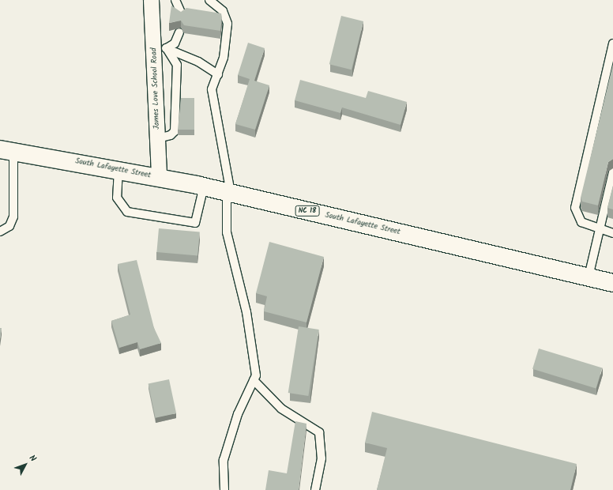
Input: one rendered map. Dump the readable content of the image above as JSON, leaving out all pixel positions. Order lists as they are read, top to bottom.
{
  "streets": {
    "main road": ["South Lafayette Street", "NC 18"],
    "street": ["James Love School Road"]
  },
  "crossings": [
    ["James Love School Road", "South Lafayette Street"]
  ],
  "north": "top right"
}
